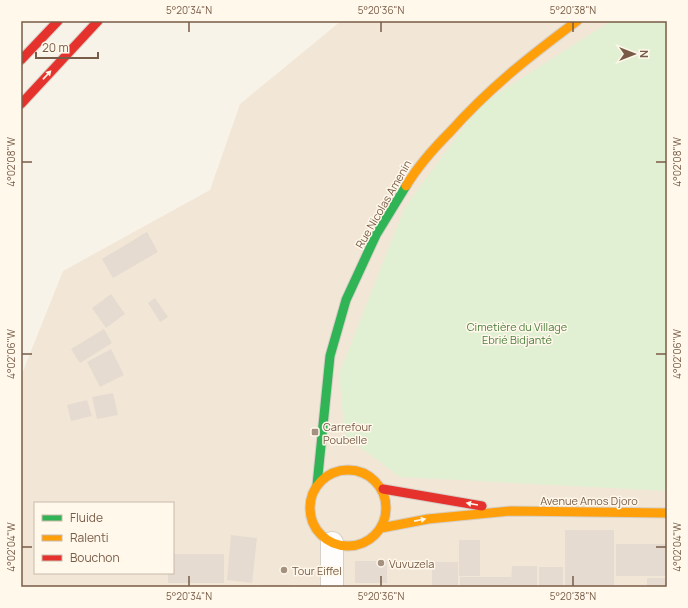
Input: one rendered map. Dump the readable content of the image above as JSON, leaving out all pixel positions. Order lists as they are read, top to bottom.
{
  "streets": {
    "street": ["Rue Nicolas Amenin", "Avenue Amos Djoro"]
  },
  "crossings": [
    ["Rue Nicolas Amenin", "Avenue Amos Djoro"]
  ],
  "parks": ["Cimetière du Village Ebrié Bidjanté"],
  "places": {
    "transit": ["Carrefour Poubelle"],
    "other": ["Vuvuzela", "Tour Eiffel"]
  },
  "legend": ["Fluide", "Ralenti", "Bouchon"],
  "scale_bar": "20 m",
  "north": "right",
  "coordinates": [
    "5°20'34\"N",
    "5°20'36\"N",
    "5°20'38\"N",
    "4°02'08\"W",
    "4°02'06\"W",
    "4°02'04\"W"
  ]
}
